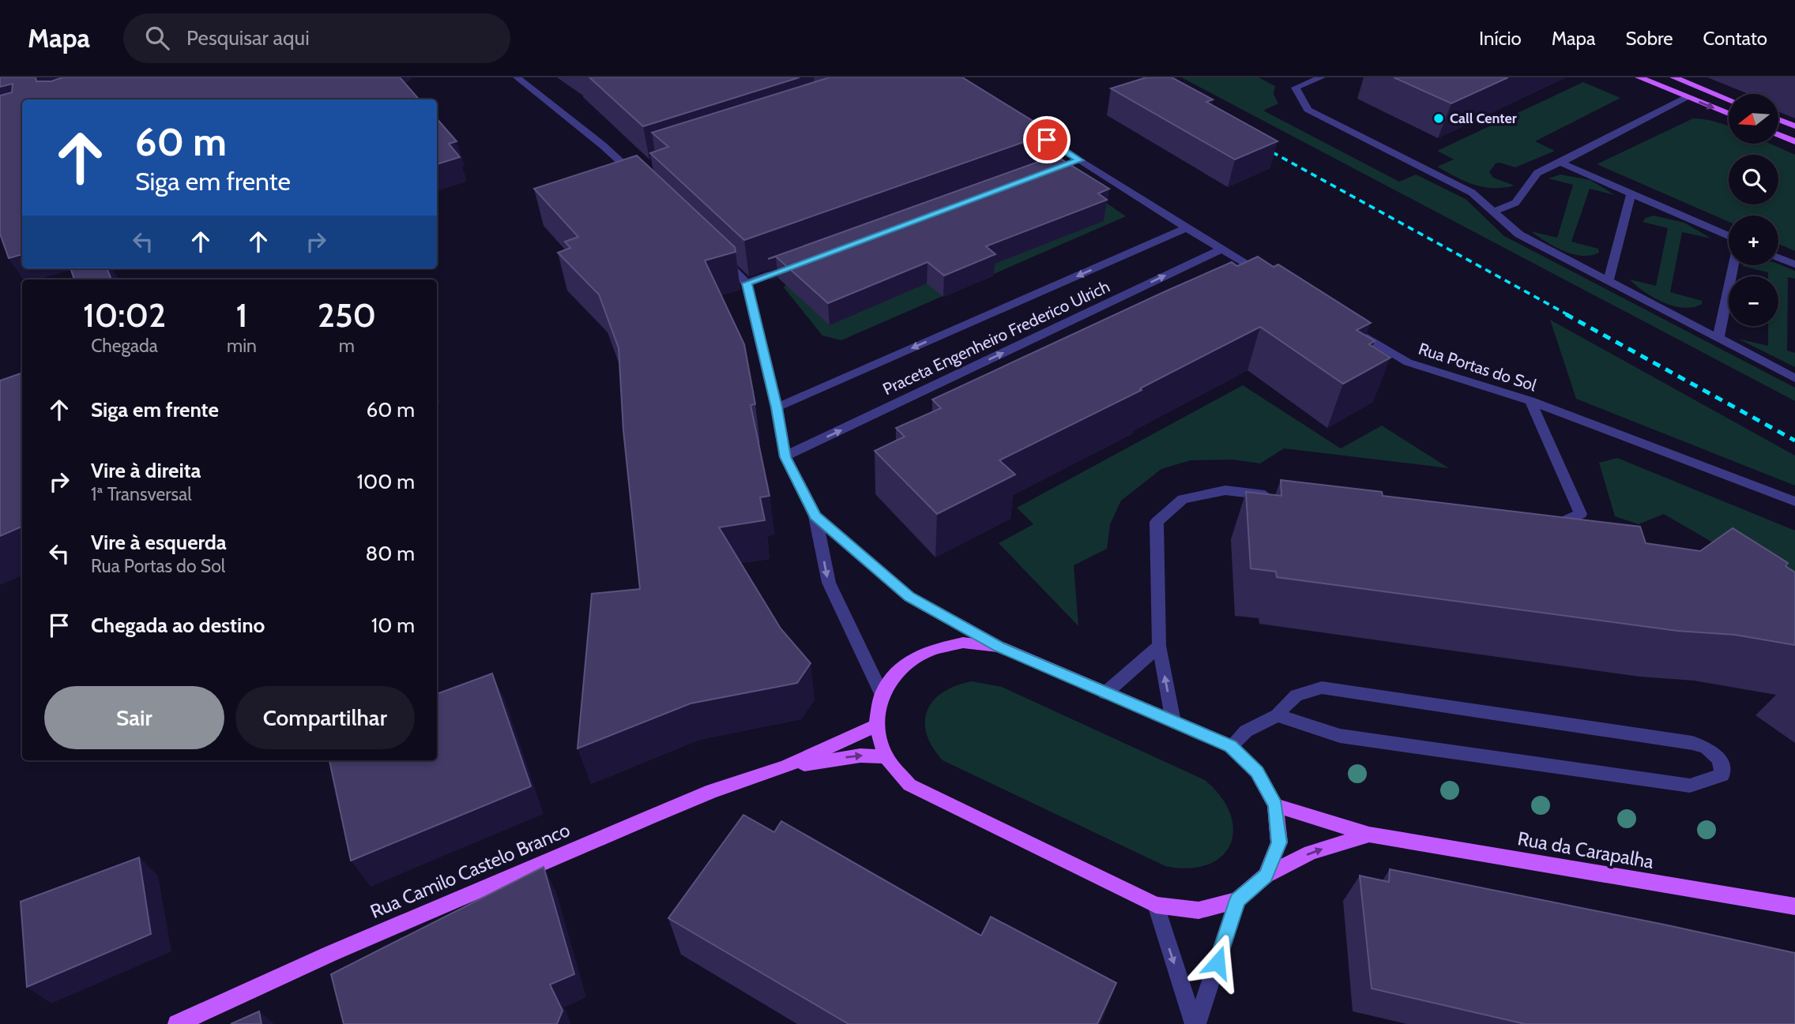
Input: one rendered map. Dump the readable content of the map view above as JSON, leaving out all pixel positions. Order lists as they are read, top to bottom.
{
  "streets": {
    "main road": ["Rua da Carapalha", "Rua Camilo Castelo Branco"],
    "street": ["Praceta Engenheiro Frederico Ulrich", "Rua Portas do Sol"]
  },
  "places": ["Call Center"],
  "north": "left",
  "page": {
    "header": "Mapa",
    "search": "Pesquisar aqui",
    "nav": [
      "Início",
      "Mapa",
      "Sobre",
      "Contato"
    ],
    "map_buttons": ["+", "−"],
    "turn": ["60 m", "Siga em frente"],
    "eta": [
      "10:02",
      "Chegada",
      "1",
      "min",
      "250",
      "m"
    ],
    "list": [
      {
        "name": "Siga em frente",
        "value": "60 m"
      },
      {
        "name": "Vire à direita",
        "note": "1ª Transversal",
        "value": "100 m"
      },
      {
        "name": "Vire à esquerda",
        "note": "Rua Portas do Sol",
        "value": "80 m"
      },
      {
        "name": "Chegada ao destino",
        "value": "10 m"
      }
    ],
    "buttons": ["Sair", "Compartilhar"]
  }
}
